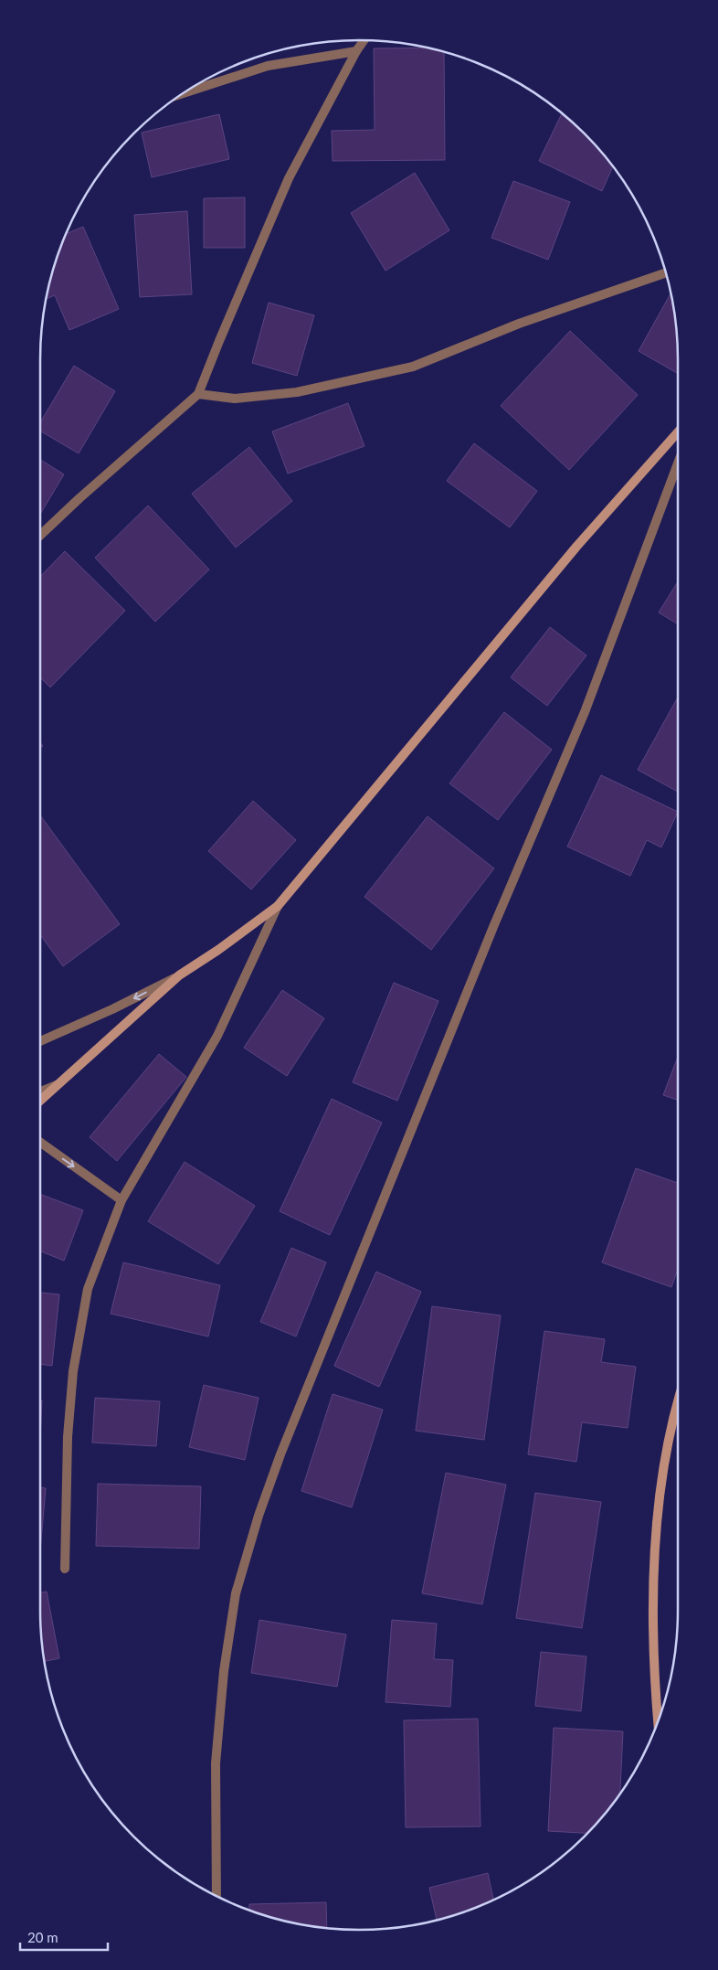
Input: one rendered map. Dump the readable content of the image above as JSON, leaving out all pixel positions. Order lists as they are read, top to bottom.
{
  "scale_bar": "20 m"
}
